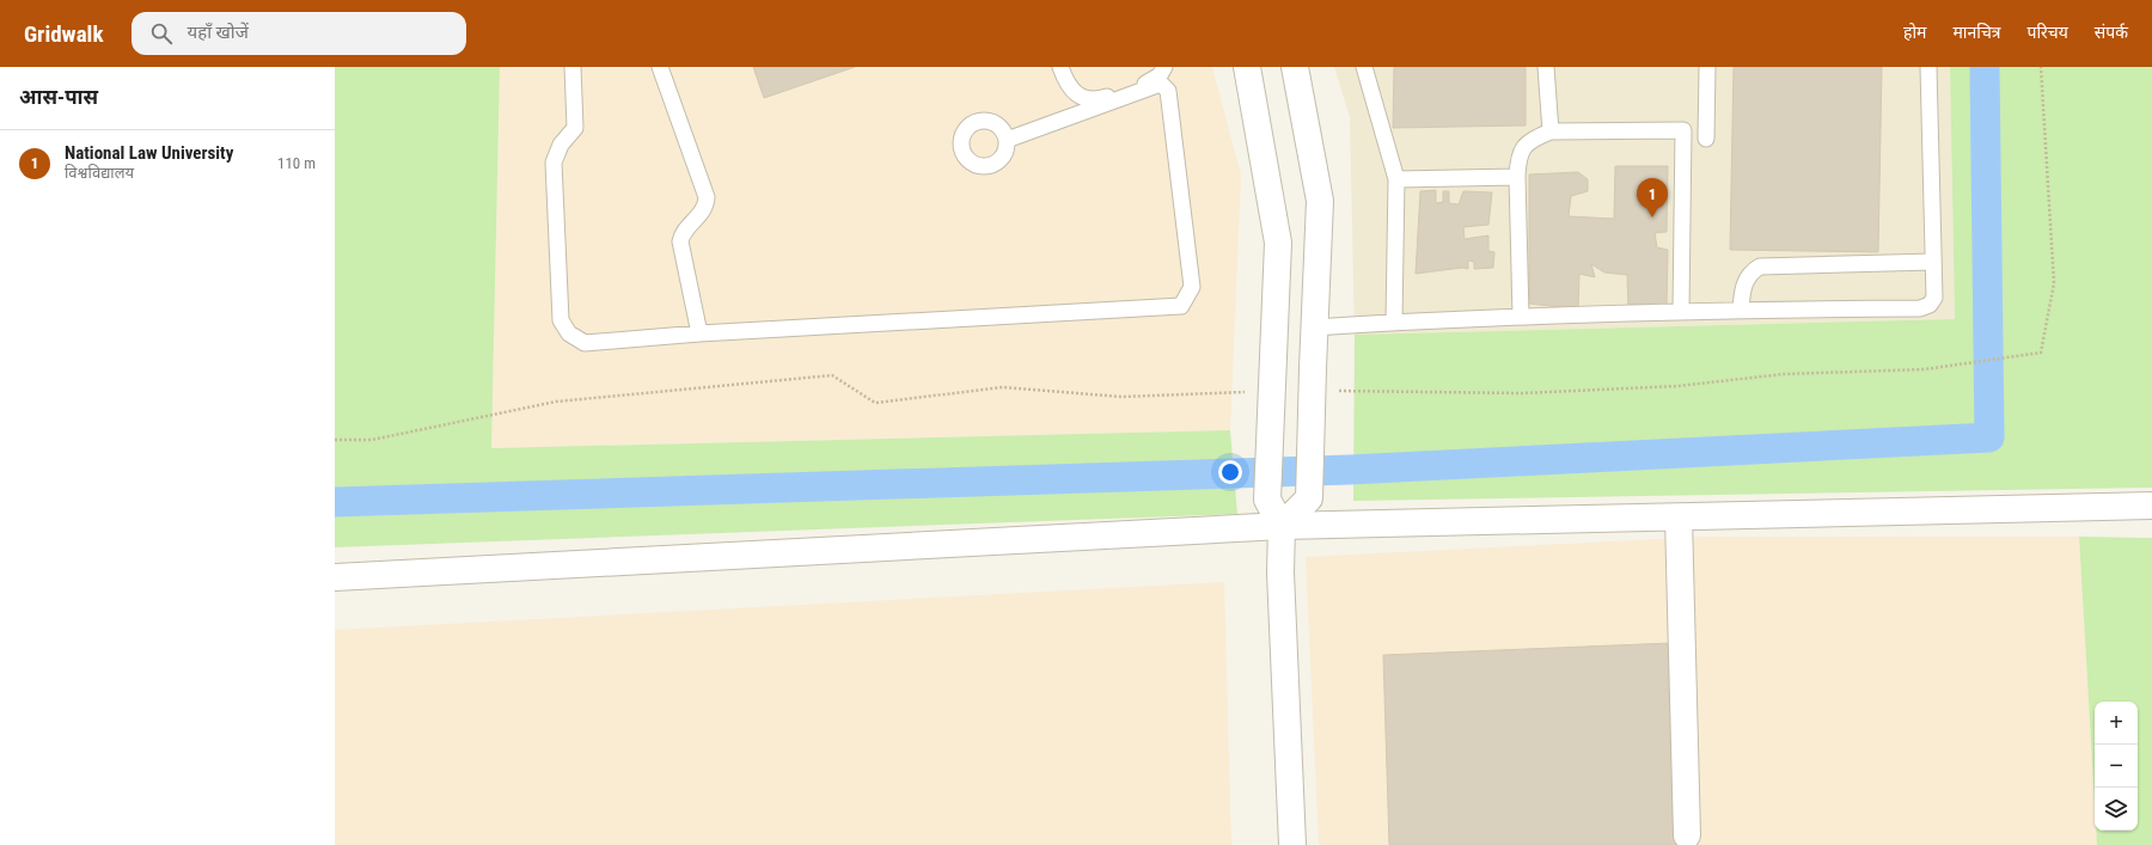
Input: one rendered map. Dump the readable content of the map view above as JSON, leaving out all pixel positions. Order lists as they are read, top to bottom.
{
  "page": {
    "header": "Gridwalk",
    "search": "यहाँ खोजें",
    "nav": [
      "होम",
      "मानचित्र",
      "परिचय",
      "संपर्क"
    ],
    "heading": "आस-पास",
    "list": [
      {
        "mark": "1",
        "name": "National Law University",
        "note": "विश्वविद्यालय",
        "value": "110 m"
      }
    ],
    "pins": "1",
    "map_buttons": ["+", "−"]
  }
}
